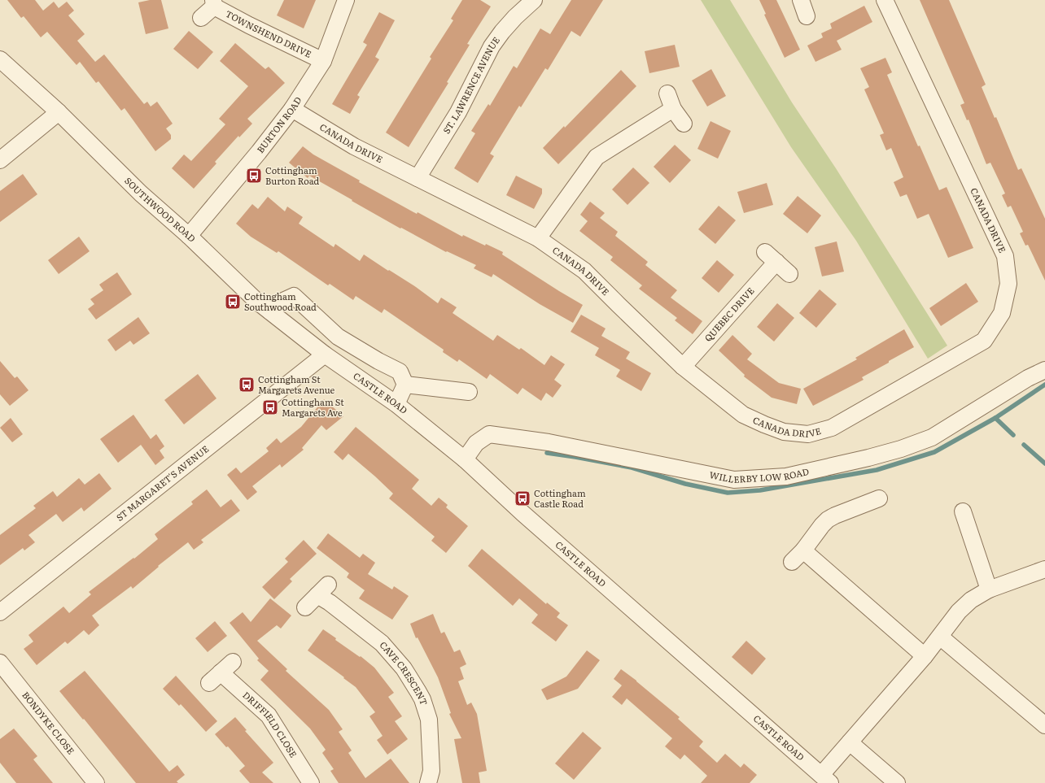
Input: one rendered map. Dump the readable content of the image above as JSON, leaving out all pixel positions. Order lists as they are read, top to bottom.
{
  "streets": {
    "street": [
      "TOWNSHEND DRIVE",
      "ST. LAWRENCE AVENUE",
      "BURTON ROAD",
      "CANADA DRIVE",
      "SOUTHWOOD ROAD",
      "QUEBEC DRIVE",
      "CASTLE ROAD",
      "WILLERBY LOW ROAD",
      "ST MARGARET'S AVENUE",
      "CAVE CRESCENT",
      "BONDYKE CLOSE",
      "DRIFFIELD CLOSE"
    ]
  },
  "crossings": [
    ["TOWNSHEND DRIVE", "BURTON ROAD"],
    ["ST. LAWRENCE AVENUE", "CANADA DRIVE"],
    ["BURTON ROAD", "CANADA DRIVE"],
    ["BURTON ROAD", "SOUTHWOOD ROAD"],
    ["CANADA DRIVE", "QUEBEC DRIVE"],
    ["SOUTHWOOD ROAD", "CASTLE ROAD"],
    ["SOUTHWOOD ROAD", "ST MARGARET'S AVENUE"],
    ["CASTLE ROAD", "WILLERBY LOW ROAD"],
    ["CASTLE ROAD", "ST MARGARET'S AVENUE"]
  ],
  "places": {
    "bus stop": [
      "Cottingham Burton Road",
      "Cottingham Southwood Road",
      "Cottingham St Margarets Avenue",
      "Cottingham St Margarets Ave",
      "Cottingham Castle Road"
    ]
  }
}
